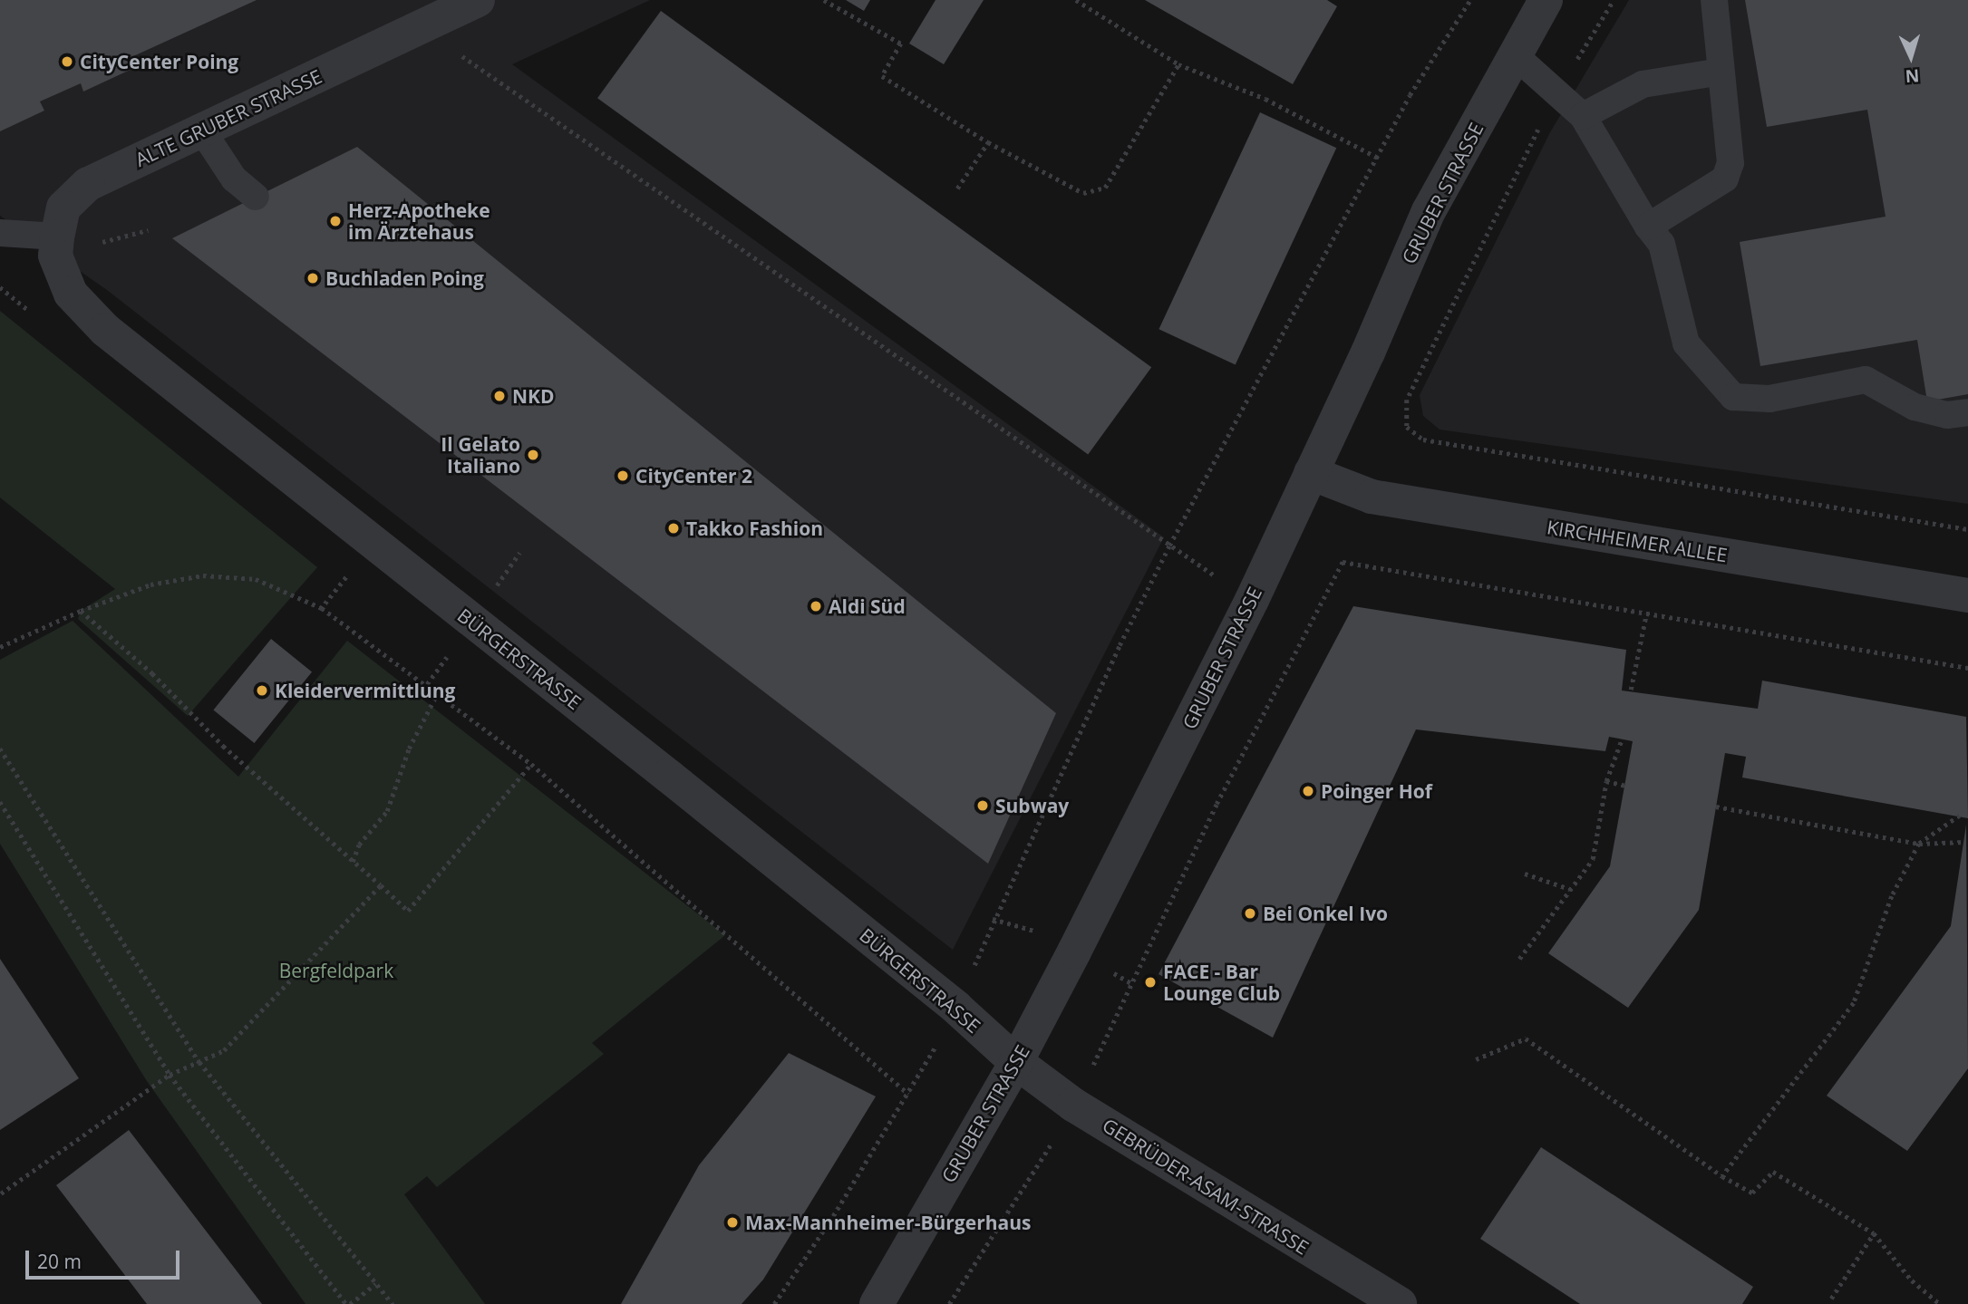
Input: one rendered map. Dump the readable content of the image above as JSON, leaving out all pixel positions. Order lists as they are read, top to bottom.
{
  "streets": {
    "street": [
      "ALTE GRUBER STRASSE",
      "GRUBER STRASSE",
      "KIRCHHEIMER ALLEE",
      "BÜRGERSTRASSE",
      "GEBRÜDER-ASAM-STRASSE"
    ]
  },
  "crossings": [
    ["ALTE GRUBER STRASSE", "BÜRGERSTRASSE"],
    ["GRUBER STRASSE", "KIRCHHEIMER ALLEE"],
    ["GRUBER STRASSE", "BÜRGERSTRASSE"],
    ["GRUBER STRASSE", "GEBRÜDER-ASAM-STRASSE"],
    ["BÜRGERSTRASSE", "GEBRÜDER-ASAM-STRASSE"]
  ],
  "parks": ["Bergfeldpark"],
  "places": [
    "CityCenter Poing",
    "Herz-Apotheke im Ärztehaus",
    "Buchladen Poing",
    "NKD",
    "Il Gelato Italiano",
    "CityCenter 2",
    "Takko Fashion",
    "Aldi Süd",
    "Kleidervermittlung",
    "Poinger Hof",
    "Subway",
    "Bei Onkel Ivo",
    "FACE - Bar Lounge Club",
    "Max-Mannheimer-Bürgerhaus"
  ],
  "scale_bar": "20 m",
  "north": "bottom"
}
